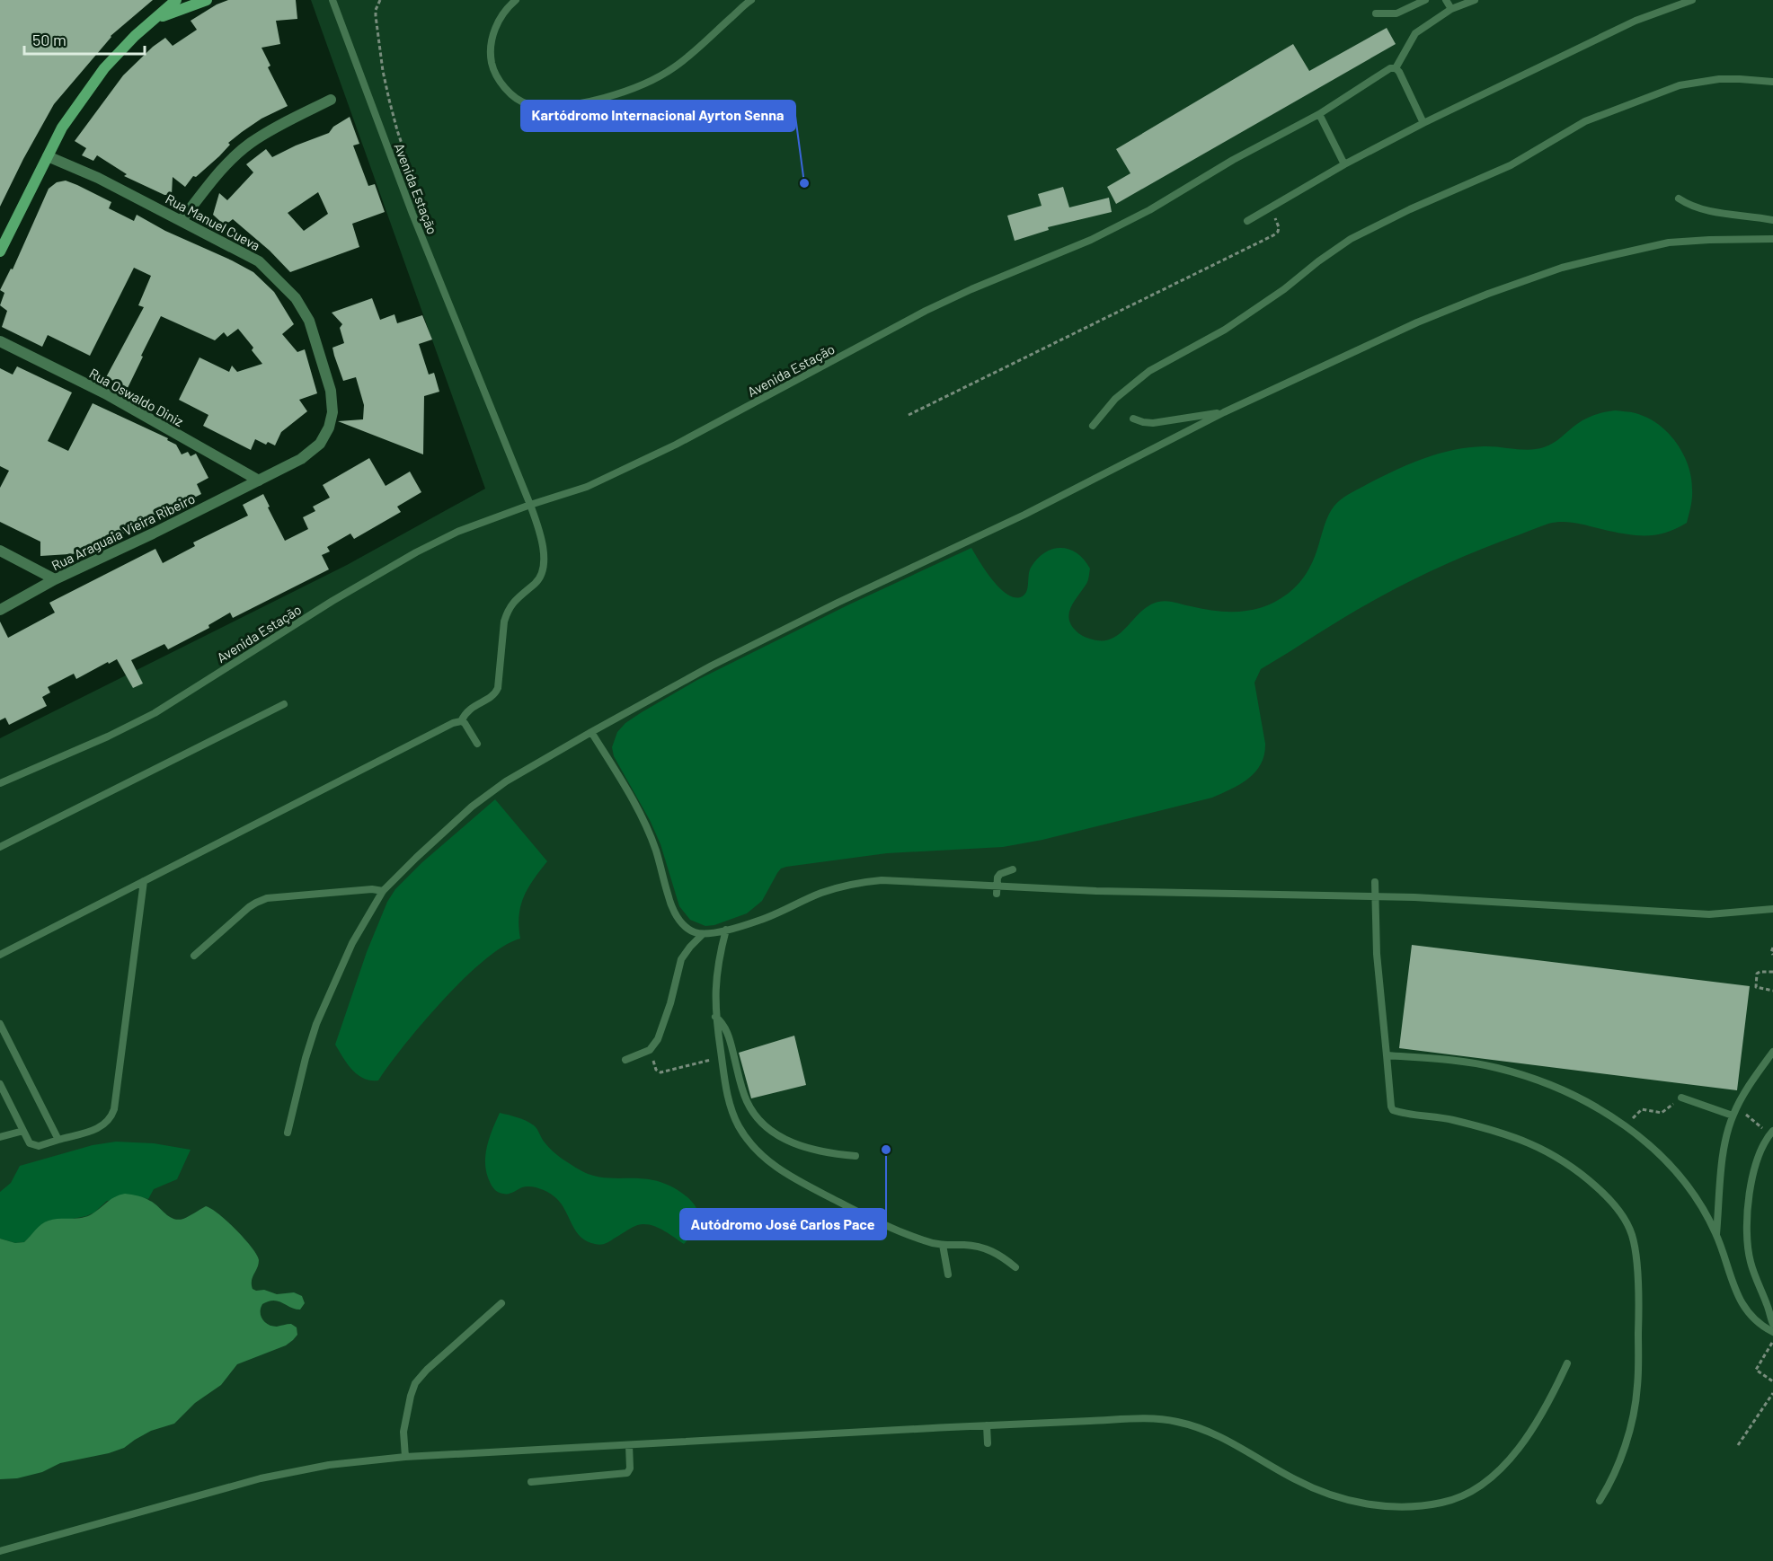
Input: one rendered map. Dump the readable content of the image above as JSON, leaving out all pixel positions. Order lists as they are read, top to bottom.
{
  "streets": {
    "street": ["Rua Manuel Cueva", "Rua Oswaldo Diniz", "Rua Araguaia Vieira Ribeiro"],
    "lane": ["Avenida Estação"]
  },
  "crossings": [
    ["Rua Manuel Cueva", "Rua Oswaldo Diniz"],
    ["Rua Manuel Cueva", "Rua Araguaia Vieira Ribeiro"],
    ["Rua Oswaldo Diniz", "Rua Araguaia Vieira Ribeiro"]
  ],
  "places": ["Kartódromo Internacional Ayrton Senna", "Autódromo José Carlos Pace"],
  "scale_bar": "50 m"
}
